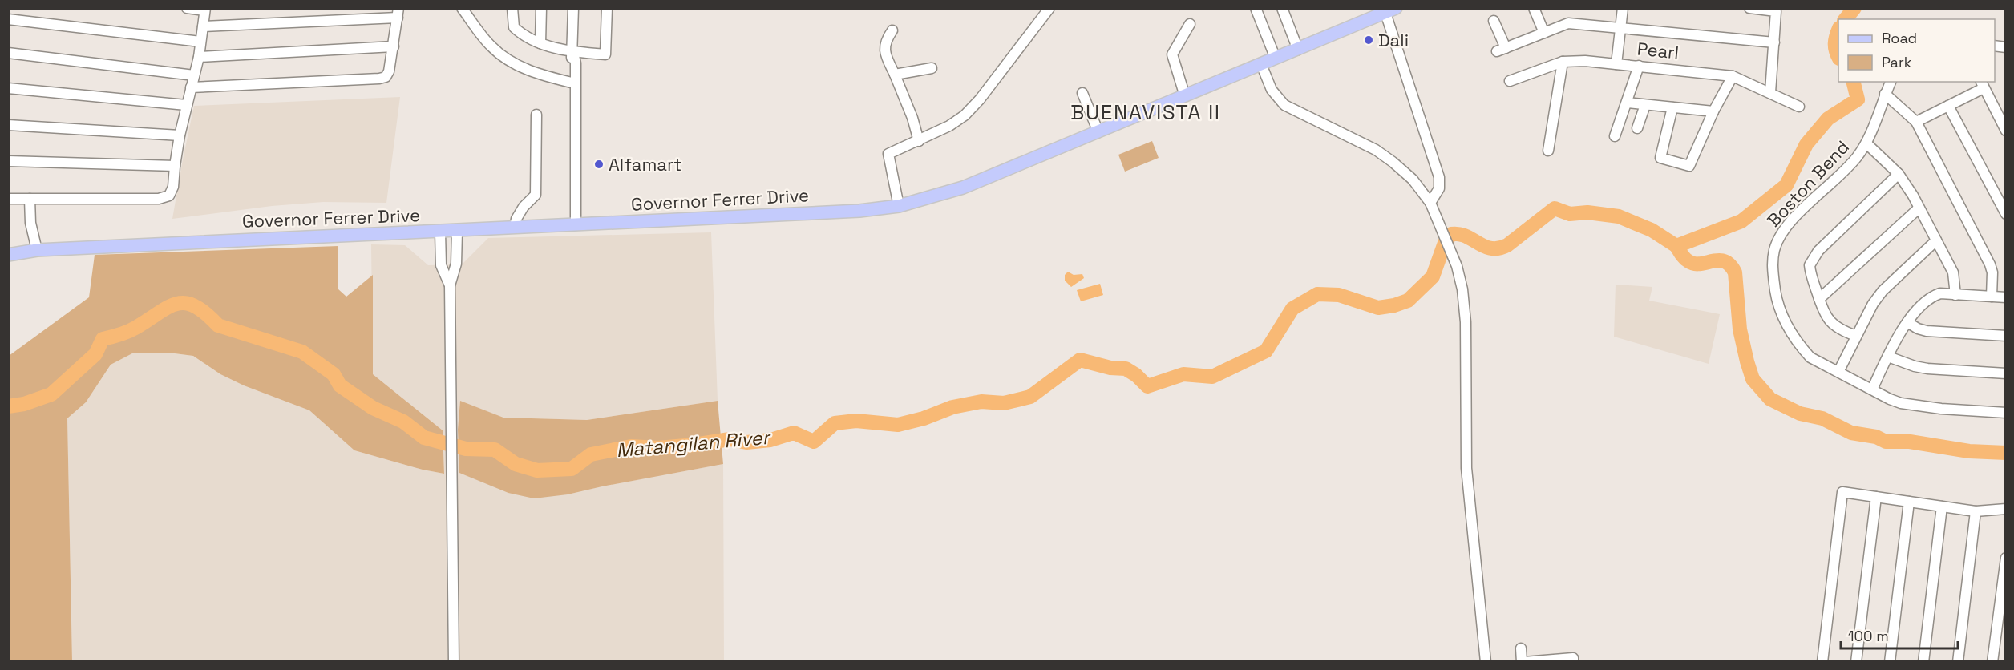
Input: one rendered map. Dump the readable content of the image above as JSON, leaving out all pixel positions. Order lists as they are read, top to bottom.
{
  "streets": {
    "main road": ["Governor Ferrer Drive"],
    "street": ["Pearl", "Boston Bend"]
  },
  "districts": ["BUENAVISTA II"],
  "water": ["Matangilan River"],
  "places": ["Dali", "Alfamart"],
  "legend": ["Road", "Park"],
  "scale_bar": "100 m"
}
